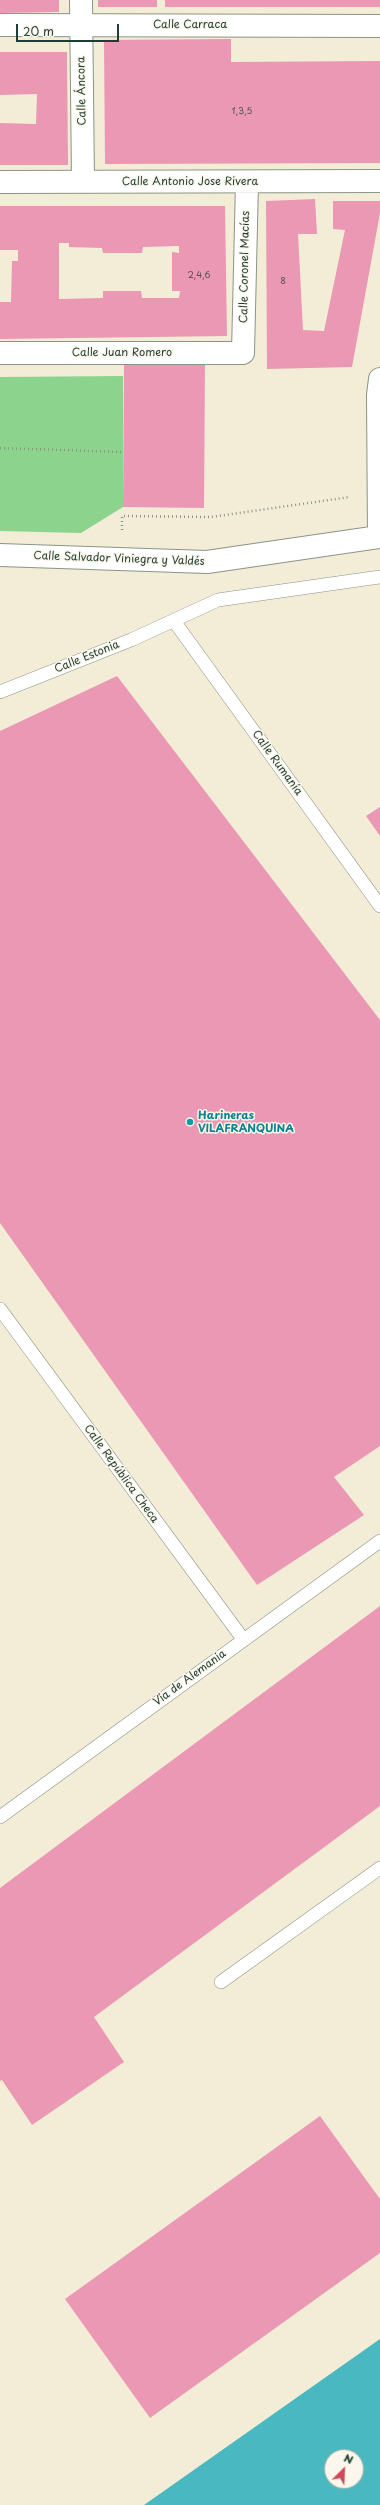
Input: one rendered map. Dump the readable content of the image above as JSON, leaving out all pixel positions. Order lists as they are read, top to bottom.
{
  "streets": {
    "street": [
      "Calle Carraca",
      "Calle Áncora",
      "Calle Antonio Jose Rivera",
      "Calle Coronel Macías",
      "Calle Juan Romero",
      "Calle Salvador Viniegra y Valdés"
    ],
    "lane": [
      "Calle Estonia",
      "Calle Rumanía",
      "Calle República Checa",
      "Vía de Alemania"
    ]
  },
  "crossings": [
    ["Calle Carraca", "Calle Áncora"],
    ["Calle Áncora", "Calle Antonio Jose Rivera"],
    ["Calle Antonio Jose Rivera", "Calle Coronel Macías"],
    ["Calle Coronel Macías", "Calle Juan Romero"],
    ["Calle Estonia", "Calle Rumanía"],
    ["Calle República Checa", "Vía de Alemania"]
  ],
  "places": ["Harineras VILAFRANQUINA"],
  "house_numbers": ["1,3,5", "2,4,6", "8"],
  "scale_bar": "20 m",
  "north": "top right"
}
